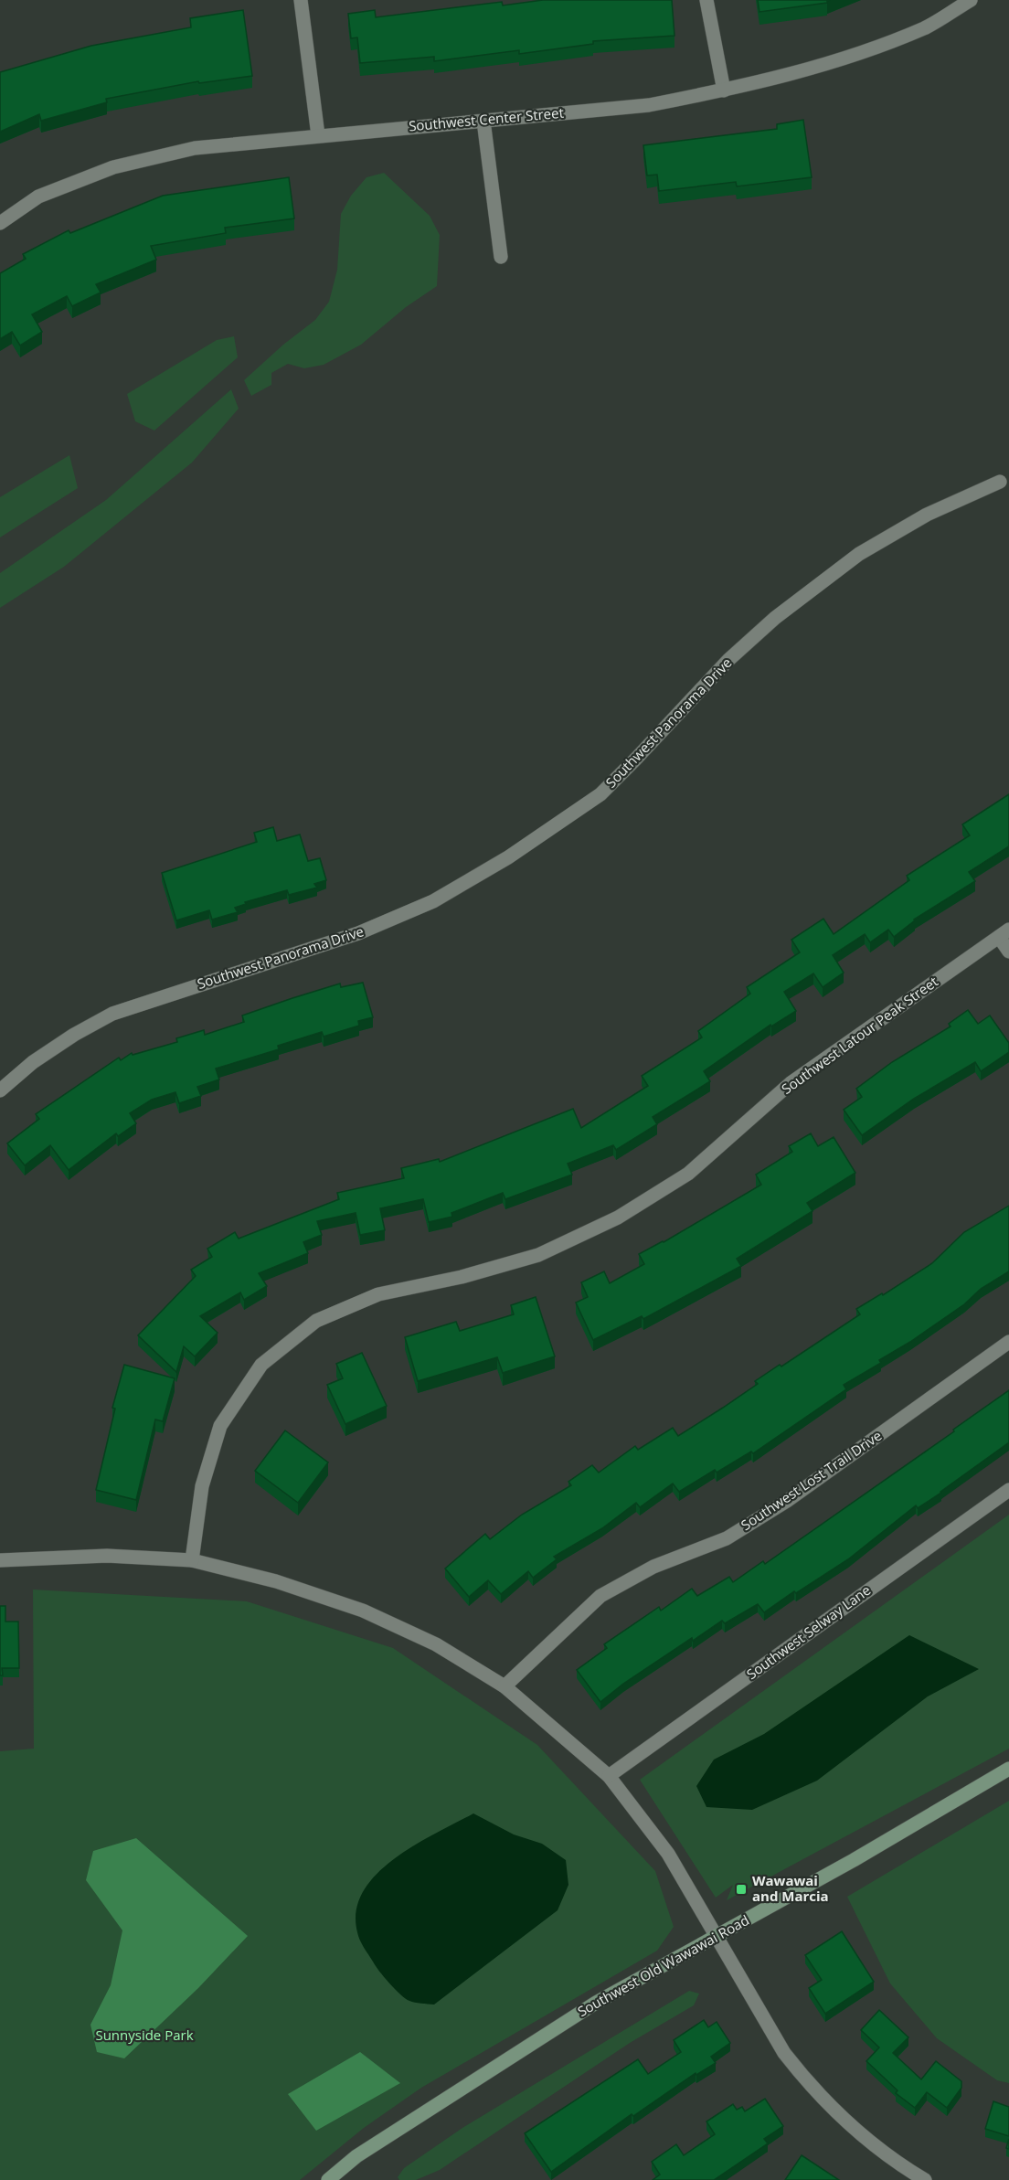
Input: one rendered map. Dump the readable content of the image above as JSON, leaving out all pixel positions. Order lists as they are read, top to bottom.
{
  "streets": {
    "main road": ["Southwest Old Wawawai Road"],
    "street": [
      "Southwest Center Street",
      "Southwest Panorama Drive",
      "Southwest Latour Peak Street",
      "Southwest Lost Trail Drive",
      "Southwest Selway Lane"
    ]
  },
  "parks": ["Sunnyside Park"],
  "places": {
    "transit": ["Wawawai and Marcia"]
  }
}
